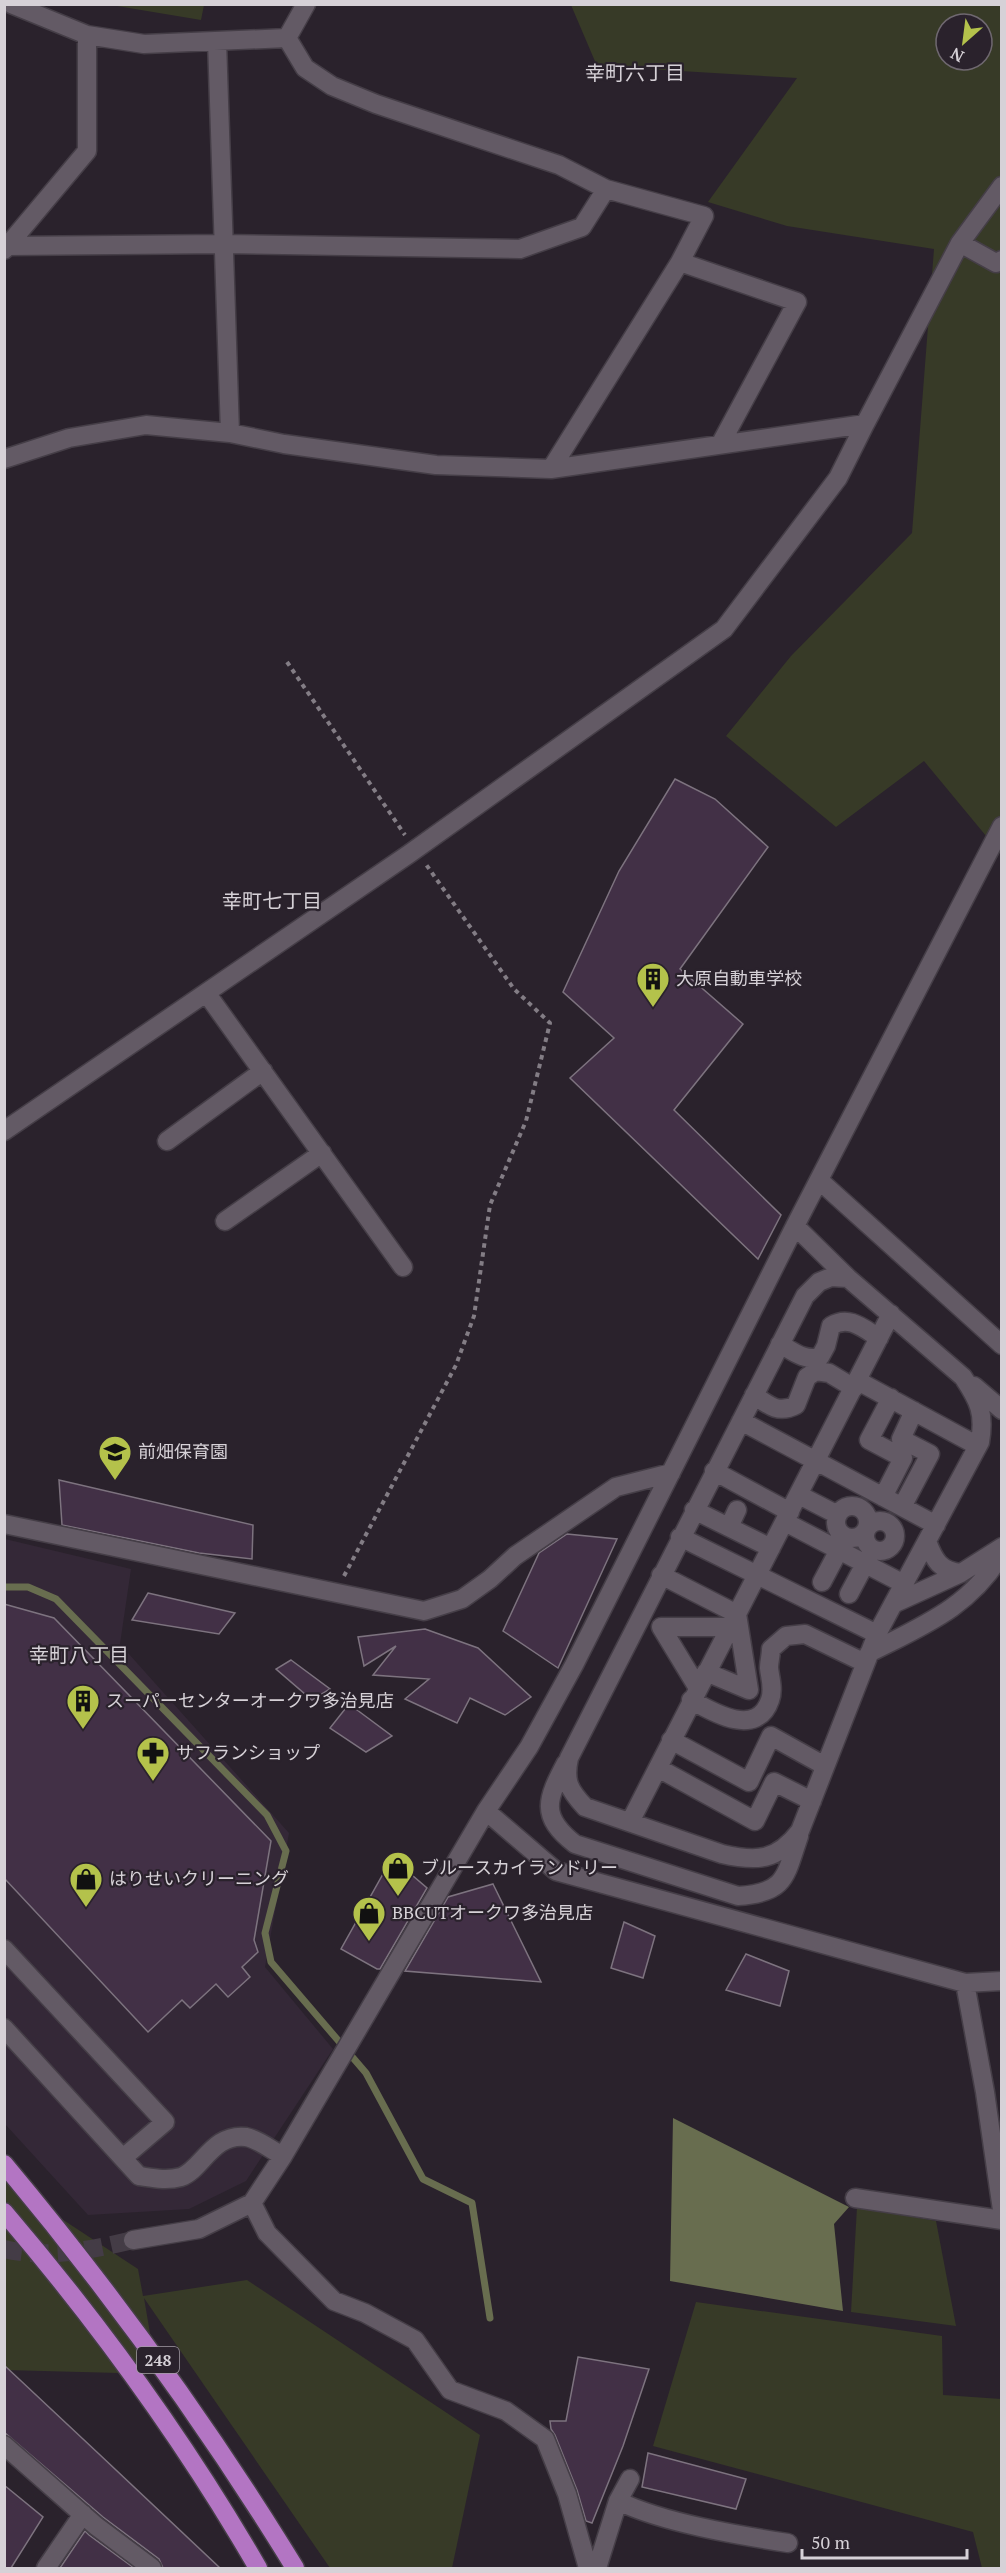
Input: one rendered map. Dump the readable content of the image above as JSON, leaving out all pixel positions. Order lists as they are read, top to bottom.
{
  "streets": {
    "highway": ["248"]
  },
  "districts": ["幸町六丁目", "幸町七丁目", "幸町八丁目"],
  "places": {
    "building": ["大原自動車学校", "スーパーセンターオークワ多治見店"],
    "school or university": ["前畑保育園"],
    "pharmacy": ["サフランショップ"],
    "shop": ["ブルースカイランドリー", "はりせいクリーニング", "BBCUTオークワ多治見店"]
  },
  "scale_bar": "50 m",
  "north": "bottom left"
}
